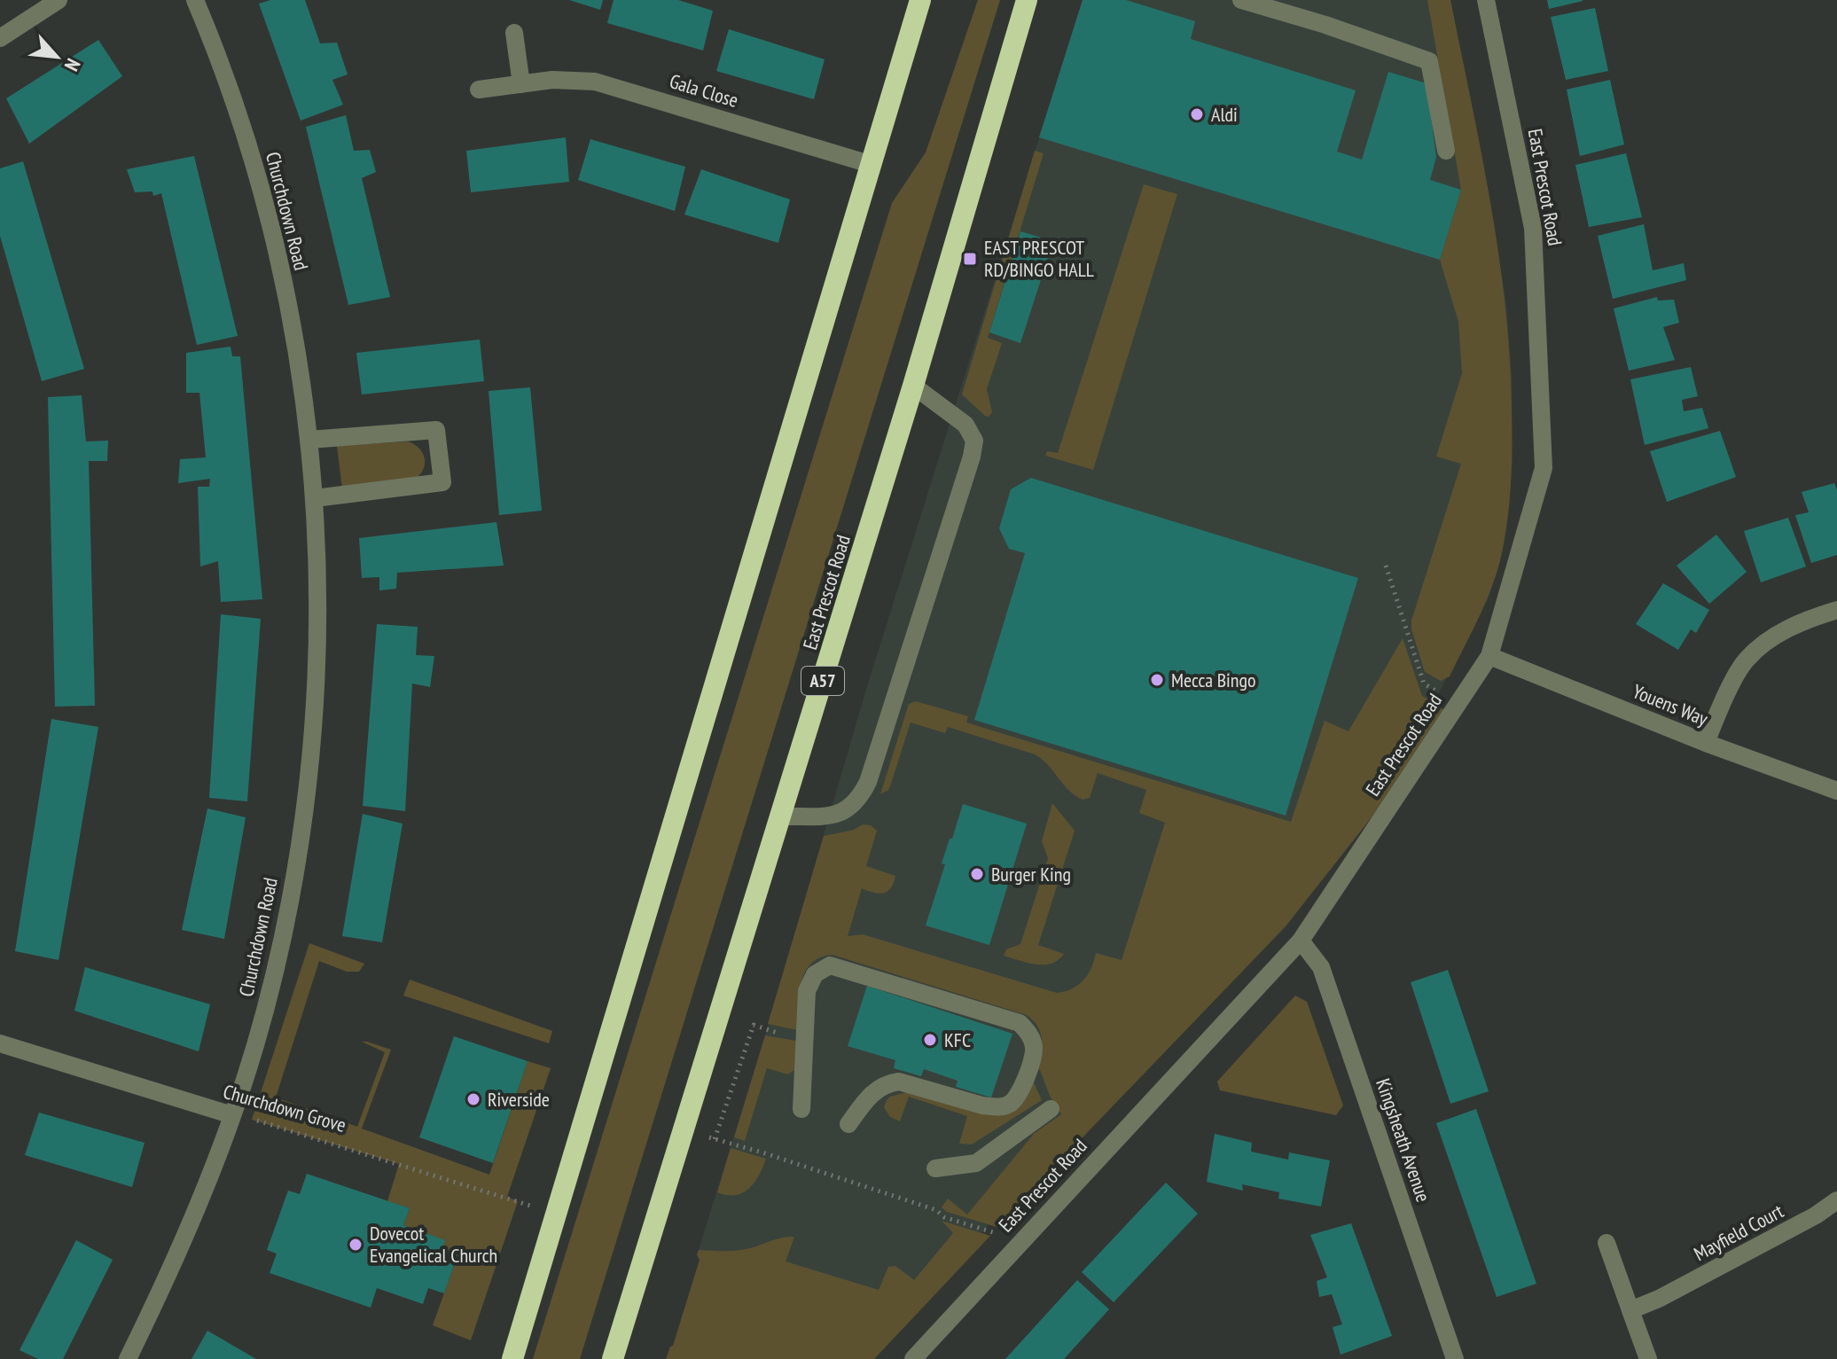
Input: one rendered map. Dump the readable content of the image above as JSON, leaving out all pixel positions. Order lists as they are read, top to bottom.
{
  "streets": {
    "highway": ["East Prescot Road", "A57"],
    "street": [
      "Gala Close",
      "Churchdown Road",
      "Youens Way",
      "Churchdown Grove",
      "Kingsheath Avenue",
      "Mayfield Court"
    ]
  },
  "crossings": [
    ["East Prescot Road", "Youens Way"],
    ["East Prescot Road", "Kingsheath Avenue"],
    ["Churchdown Road", "Churchdown Grove"]
  ],
  "places": {
    "other": [
      "Aldi",
      "Mecca Bingo",
      "Burger King",
      "KFC",
      "Riverside",
      "Dovecot Evangelical Church"
    ],
    "transit": ["EAST PRESCOT RD/BINGO HALL"]
  },
  "north": "bottom right"
}
